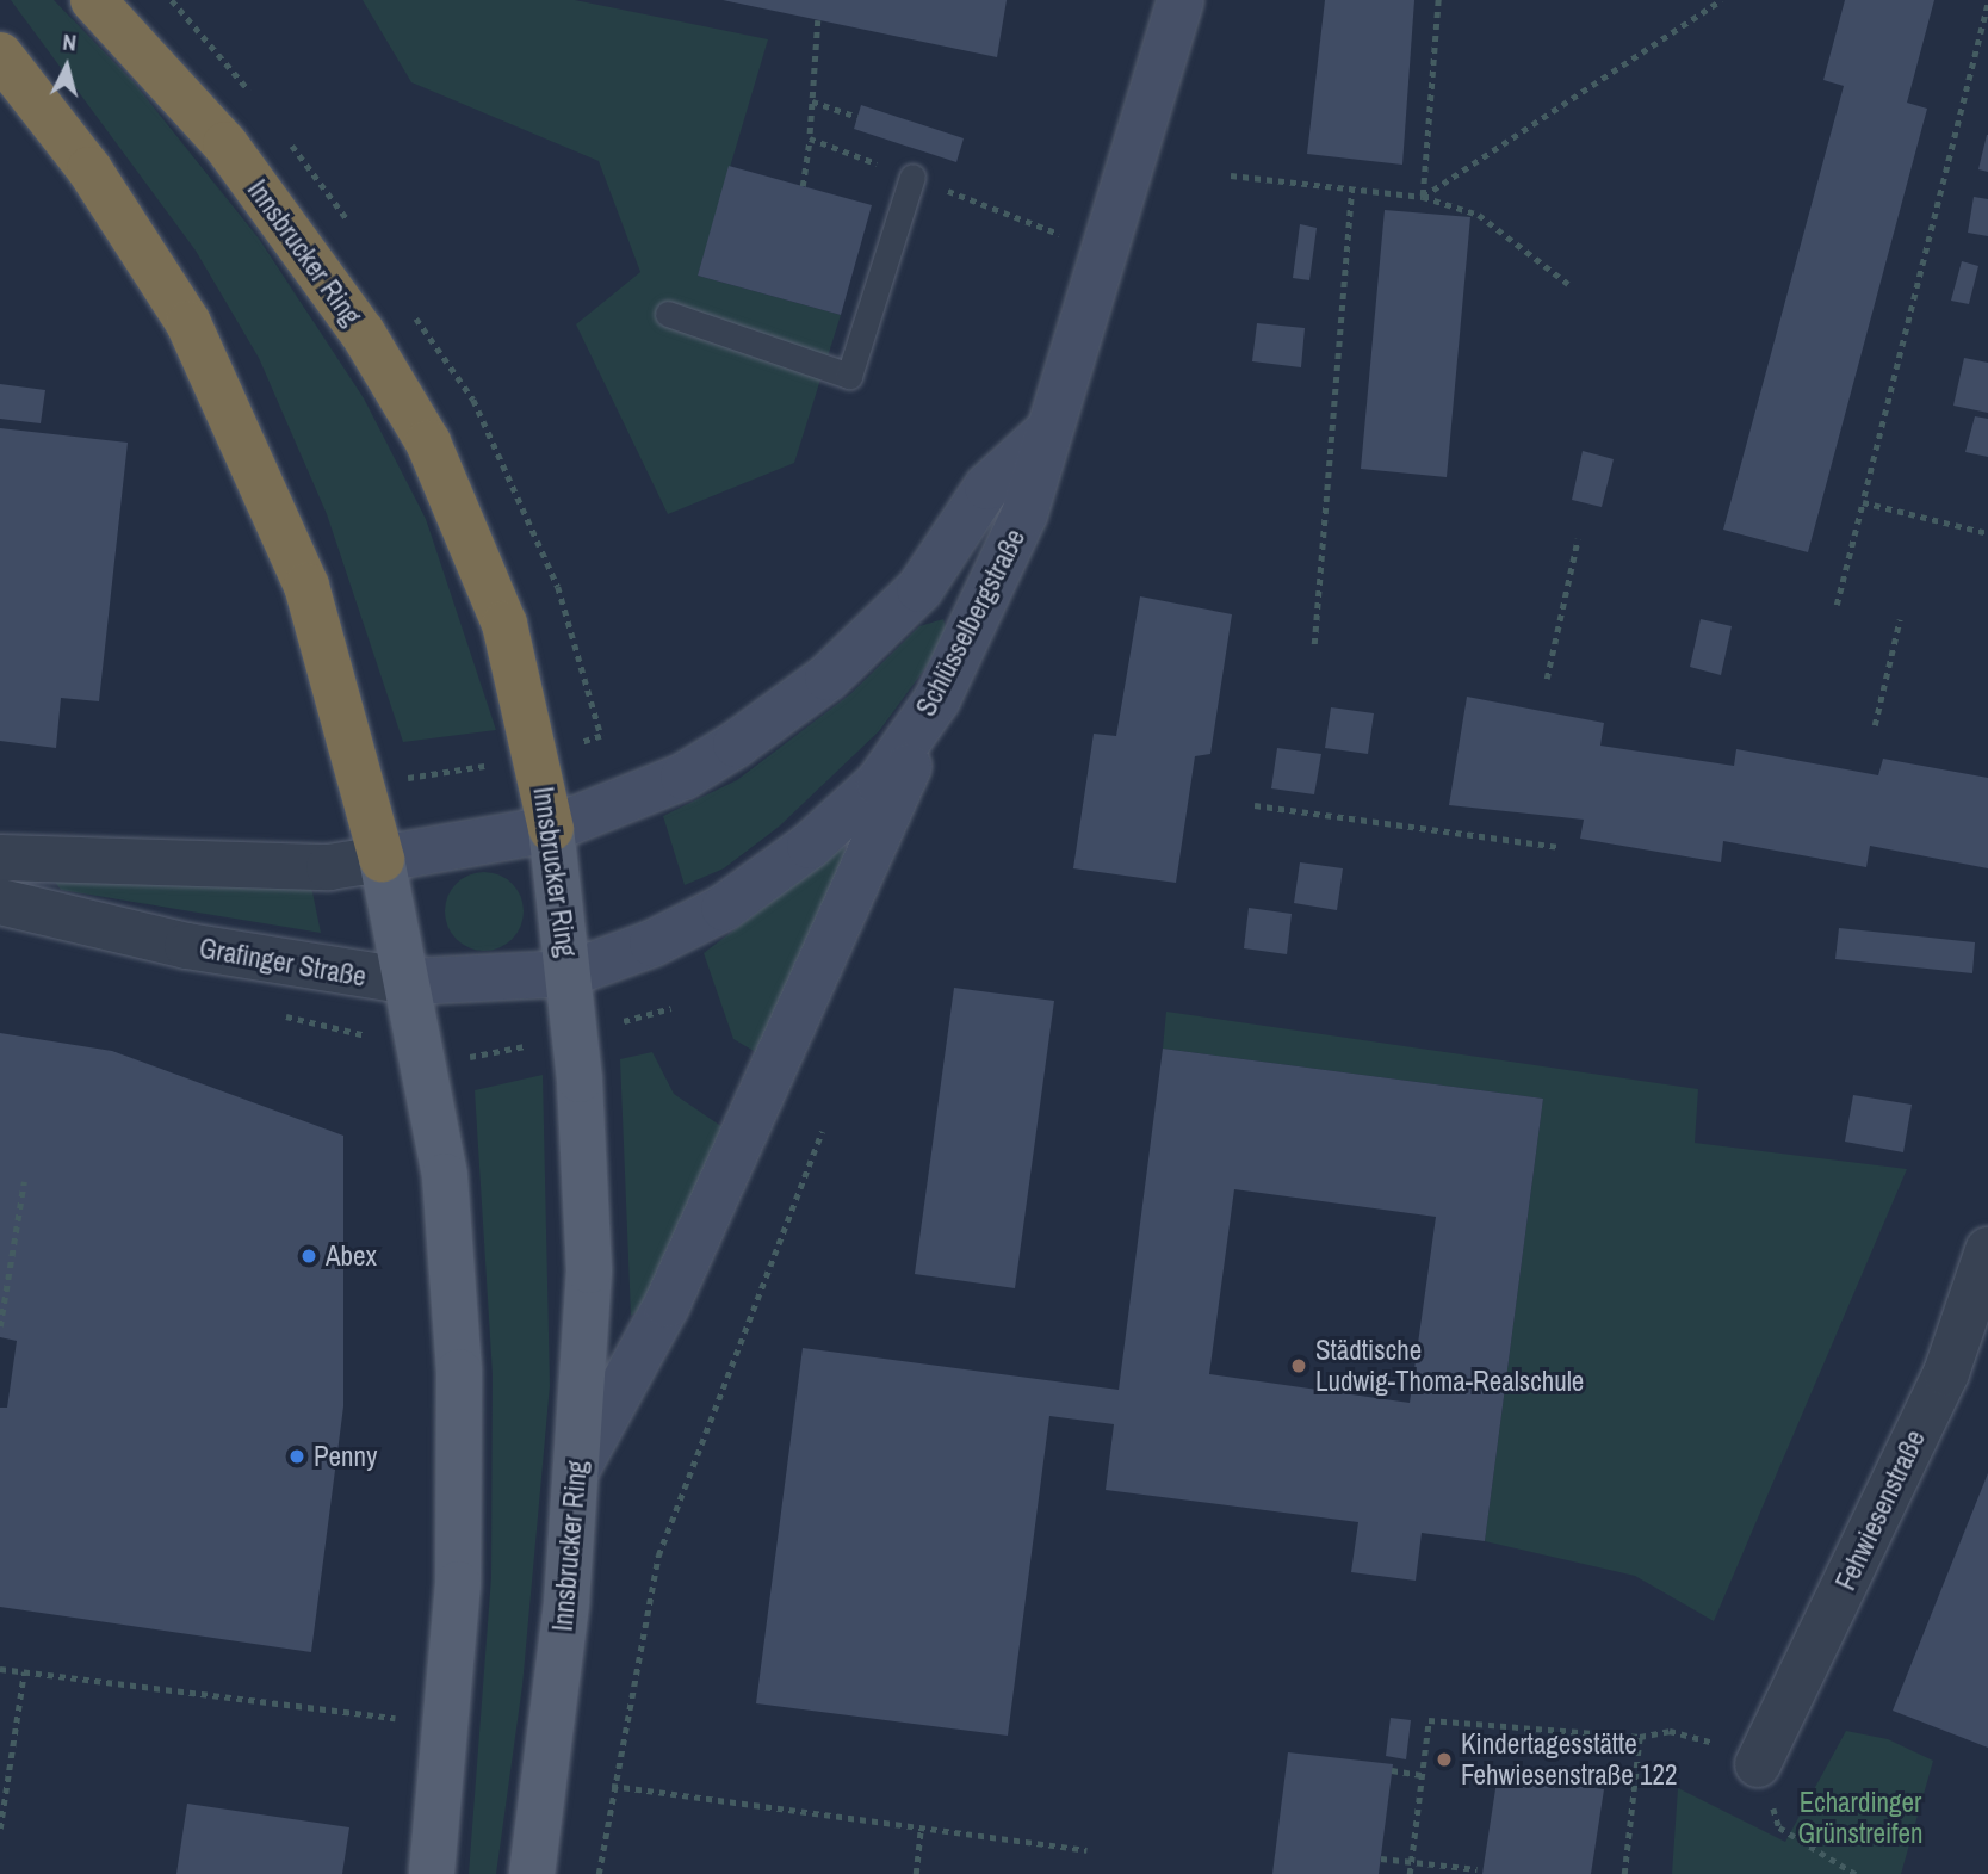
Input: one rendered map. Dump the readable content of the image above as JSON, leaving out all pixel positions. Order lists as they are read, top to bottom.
{
  "streets": {
    "highway": ["Innsbrucker Ring"],
    "street": ["Schlüsselbergstraße", "Grafinger Straße", "Fehwiesenstraße"]
  },
  "crossings": [
    ["Innsbrucker Ring", "Schlüsselbergstraße"],
    ["Innsbrucker Ring", "Grafinger Straße"],
    ["Schlüsselbergstraße", "Grafinger Straße"]
  ],
  "parks": ["Echardinger Grünstreifen"],
  "places": [
    "Abex",
    "Städtische Ludwig-Thoma-Realschule",
    "Penny",
    "Kindertagesstätte Fehwiesenstraße 122"
  ],
  "north": "top"
}
